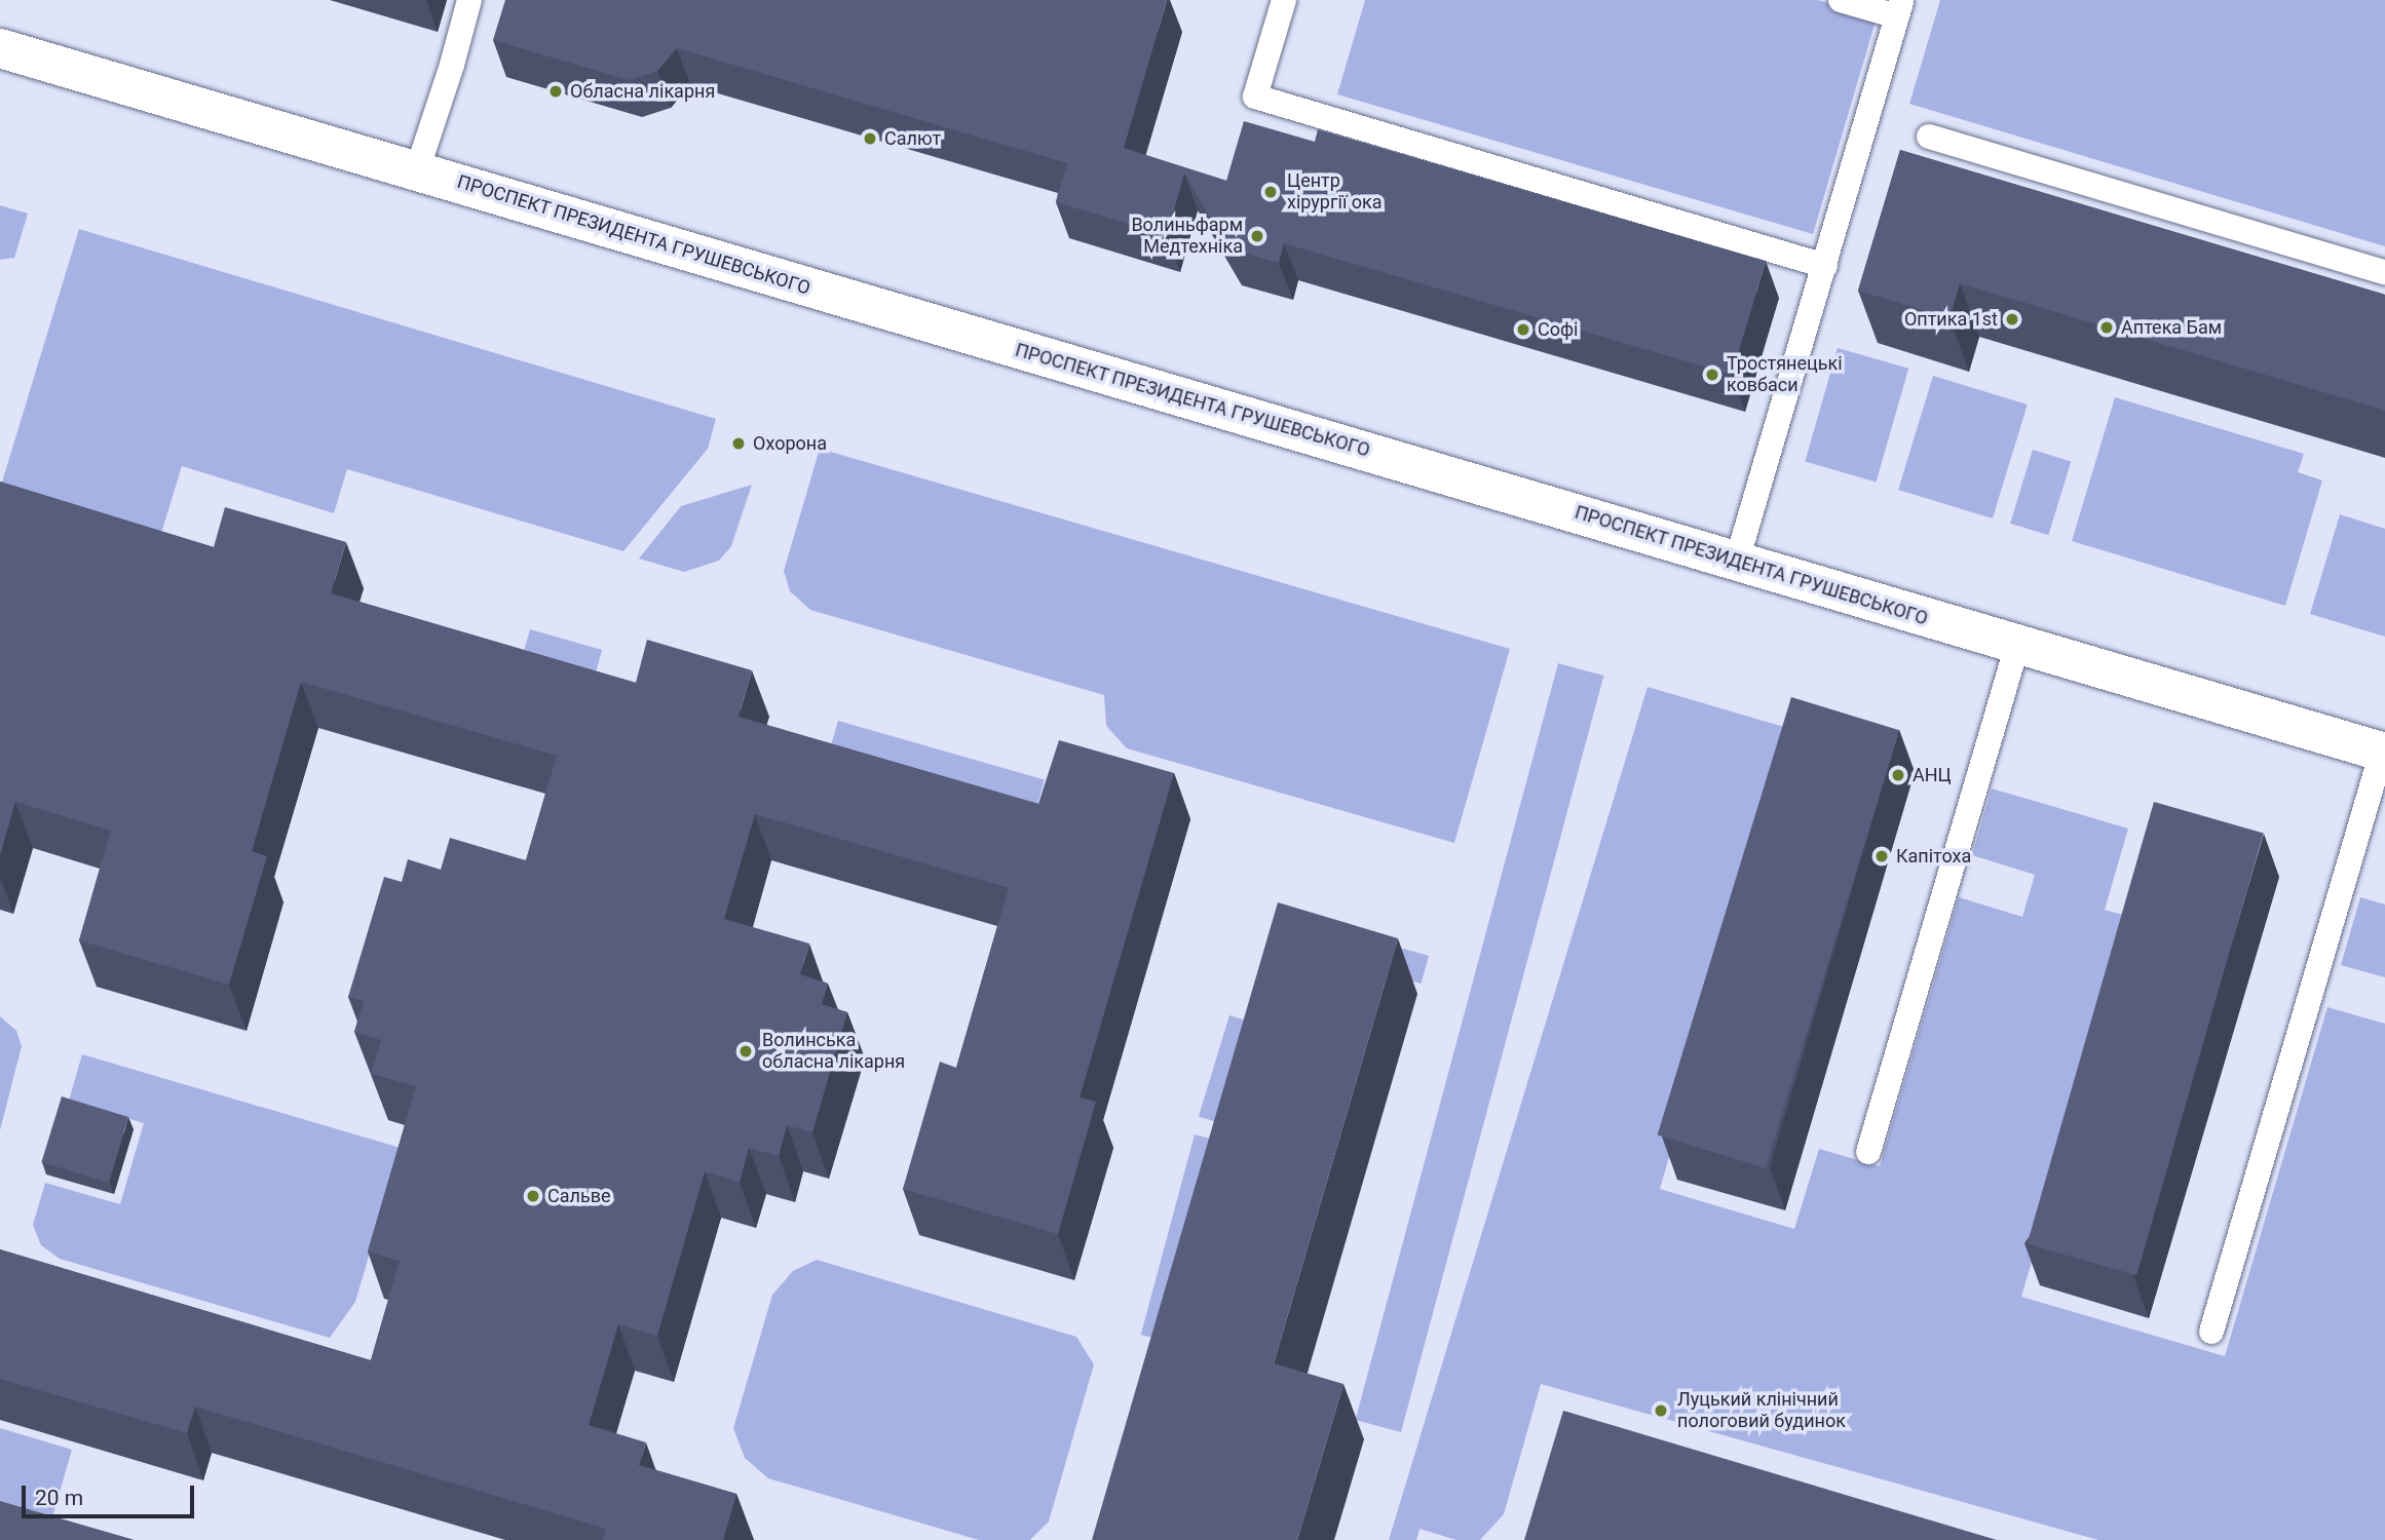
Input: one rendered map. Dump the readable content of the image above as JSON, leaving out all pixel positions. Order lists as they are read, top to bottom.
{
  "streets": {
    "street": ["ПРОСПЕКТ ПРЕЗИДЕНТА ГРУШЕВСЬКОГО"]
  },
  "places": [
    "Обласна лікарня",
    "Салют",
    "Центр хірургії ока",
    "Волиньфарм Медтехніка",
    "Оптика 1st",
    "Аптека Бам",
    "Софі",
    "Тростянецькі ковбаси",
    "Охорона",
    "АНЦ",
    "Капітоха",
    "Волинська обласна лікарня",
    "Сальве",
    "Луцький клінічний пологовий будинок"
  ],
  "scale_bar": "20 m"
}
